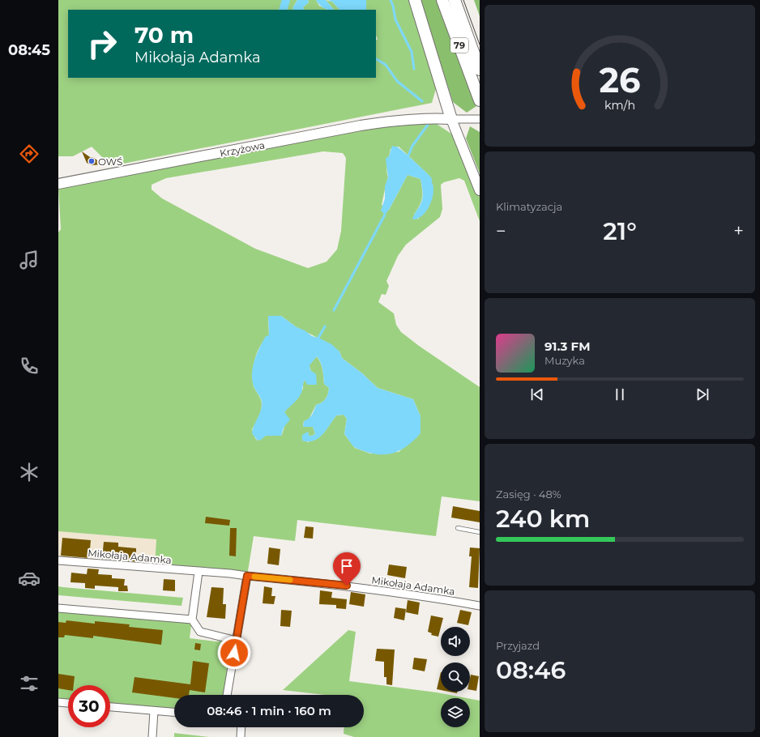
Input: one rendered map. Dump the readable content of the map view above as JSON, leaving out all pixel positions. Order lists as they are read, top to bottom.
{
  "streets": {
    "main road": ["79"],
    "street": ["Krzyżowa", "Mikołaja Adamka"]
  },
  "places": ["OWŚ"],
  "page": {
    "tabs": "08:45",
    "turn": ["70 m", "Mikołaja Adamka"],
    "tile": [
      "Klimatyzacja",
      ["Zasięg · 48%", "240 km"],
      ["Przyjazd", "08:46"]
    ],
    "heat": ["−", "21°", "+"],
    "song": ["91.3 FM", "Muzyka"],
    "limit": "30",
    "trip": "08:46 · 1 min · 160 m",
    "gauge": ["26", "km/h"]
  }
}
